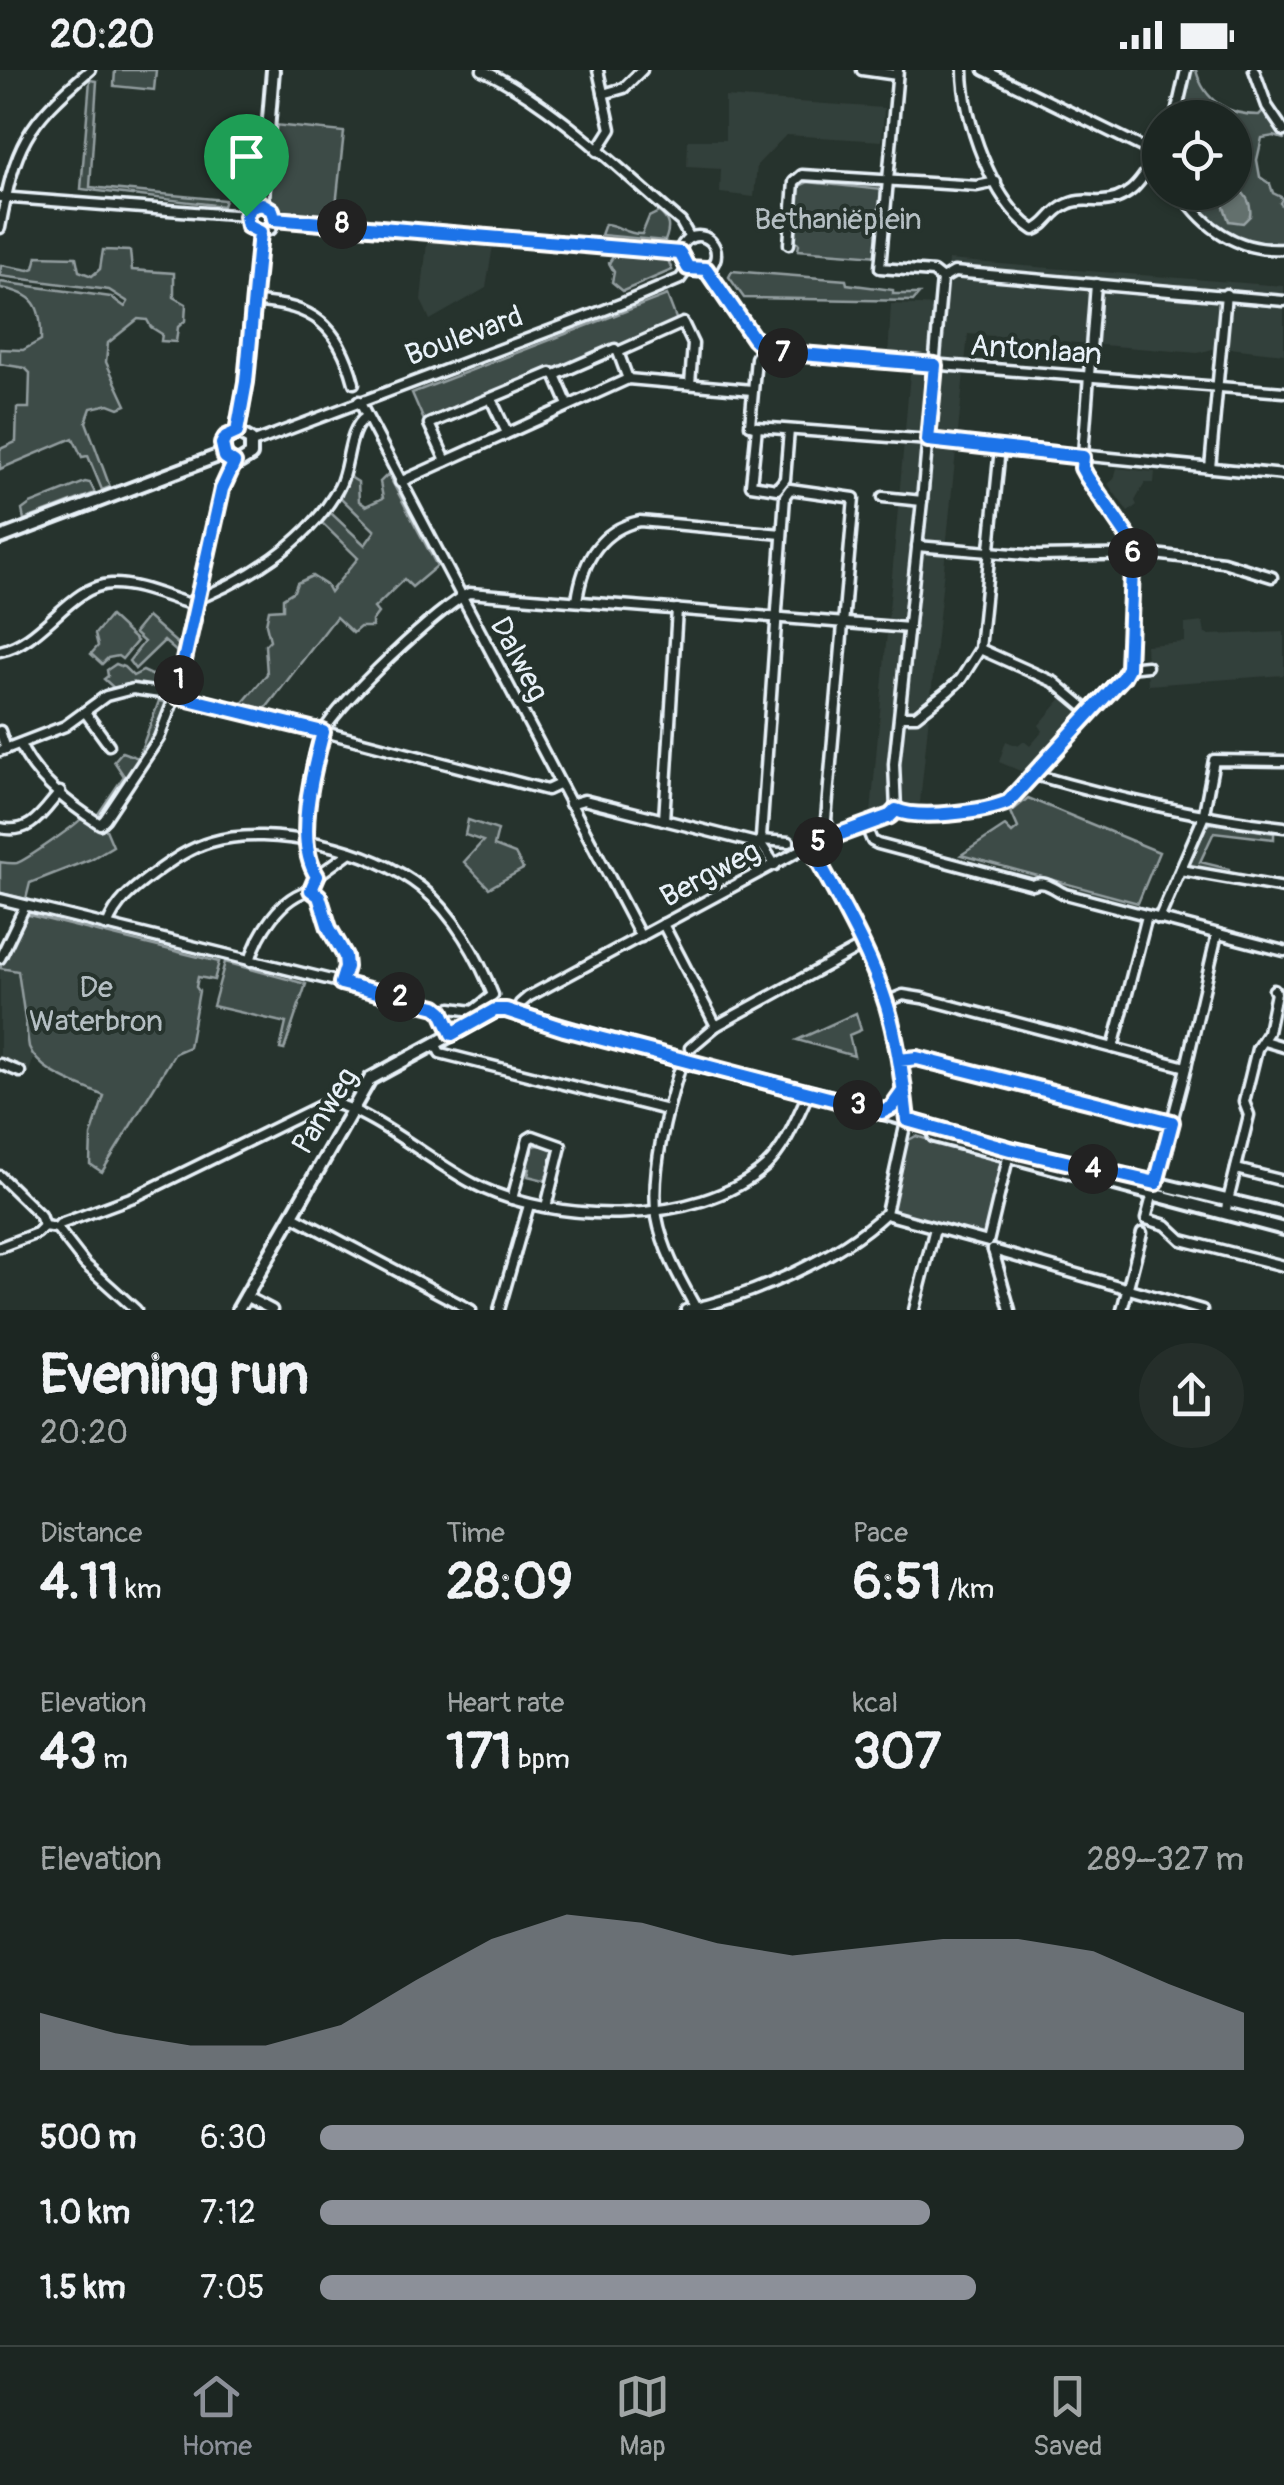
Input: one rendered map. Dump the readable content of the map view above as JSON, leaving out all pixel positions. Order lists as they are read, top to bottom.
{
  "streets": {
    "street": [
      "Boulevard",
      "Antonlaan",
      "Dalweg",
      "Bergweg",
      "Panweg"
    ]
  },
  "crossings": [
    ["Boulevard", "Dalweg"],
    ["Dalweg", "Bergweg"],
    ["Bergweg", "Panweg"]
  ],
  "parks": ["Bethaniëplein", "De Waterbron"],
  "page": {
    "status": "20:20",
    "pins": [
      "8",
      "7",
      "6",
      "1",
      "5",
      "2",
      "3",
      "4"
    ],
    "heading": ["Evening run", "20:20"],
    "stats": [
      ["Distance", "4.11 km"],
      ["Time", "28:09"],
      ["Pace", "6:51 /km"],
      ["Elevation", "43 m"],
      ["Heart rate", "171 bpm"],
      ["kcal", "307"]
    ],
    "chart": ["Elevation", "289–327 m"],
    "list": [
      {
        "name": "500 m",
        "note": "6:30"
      },
      {
        "name": "1.0 km",
        "note": "7:12"
      },
      {
        "name": "1.5 km",
        "note": "7:05"
      }
    ],
    "tabs": ["Home", "Map", "Saved"]
  }
}
